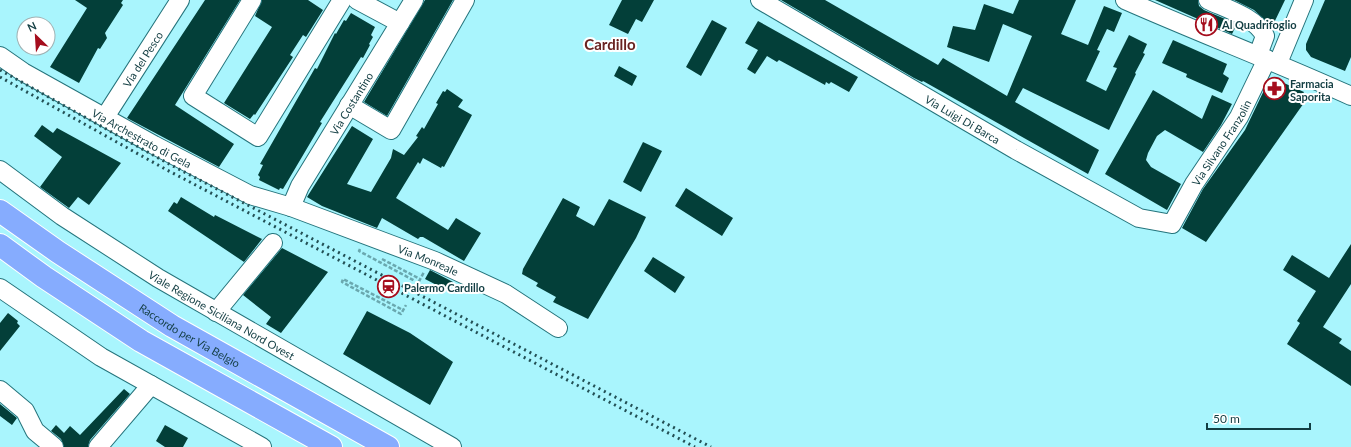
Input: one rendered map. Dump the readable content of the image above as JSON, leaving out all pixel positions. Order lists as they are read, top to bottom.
{
  "streets": {
    "highway": ["Raccordo per Via Belgio"],
    "street": [
      "Via del Pesco",
      "Via Costantino",
      "Via Luigi Di Barca",
      "Via Archestrato di Gela",
      "Via Silvano Franzolin",
      "Via Monreale",
      "Viale Regione Siciliana Nord Ovest"
    ]
  },
  "crossings": [
    ["Via del Pesco", "Via Archestrato di Gela"],
    ["Via Costantino", "Via Archestrato di Gela"],
    ["Via Costantino", "Via Monreale"],
    ["Via Luigi Di Barca", "Via Silvano Franzolin"],
    ["Via Archestrato di Gela", "Via Monreale"]
  ],
  "districts": ["Cardillo"],
  "places": {
    "restaurant": ["Al Quadrifoglio"],
    "pharmacy": ["Farmacia Saporita"],
    "station": ["Palermo Cardillo"]
  },
  "scale_bar": "50 m",
  "north": "top left"
}
